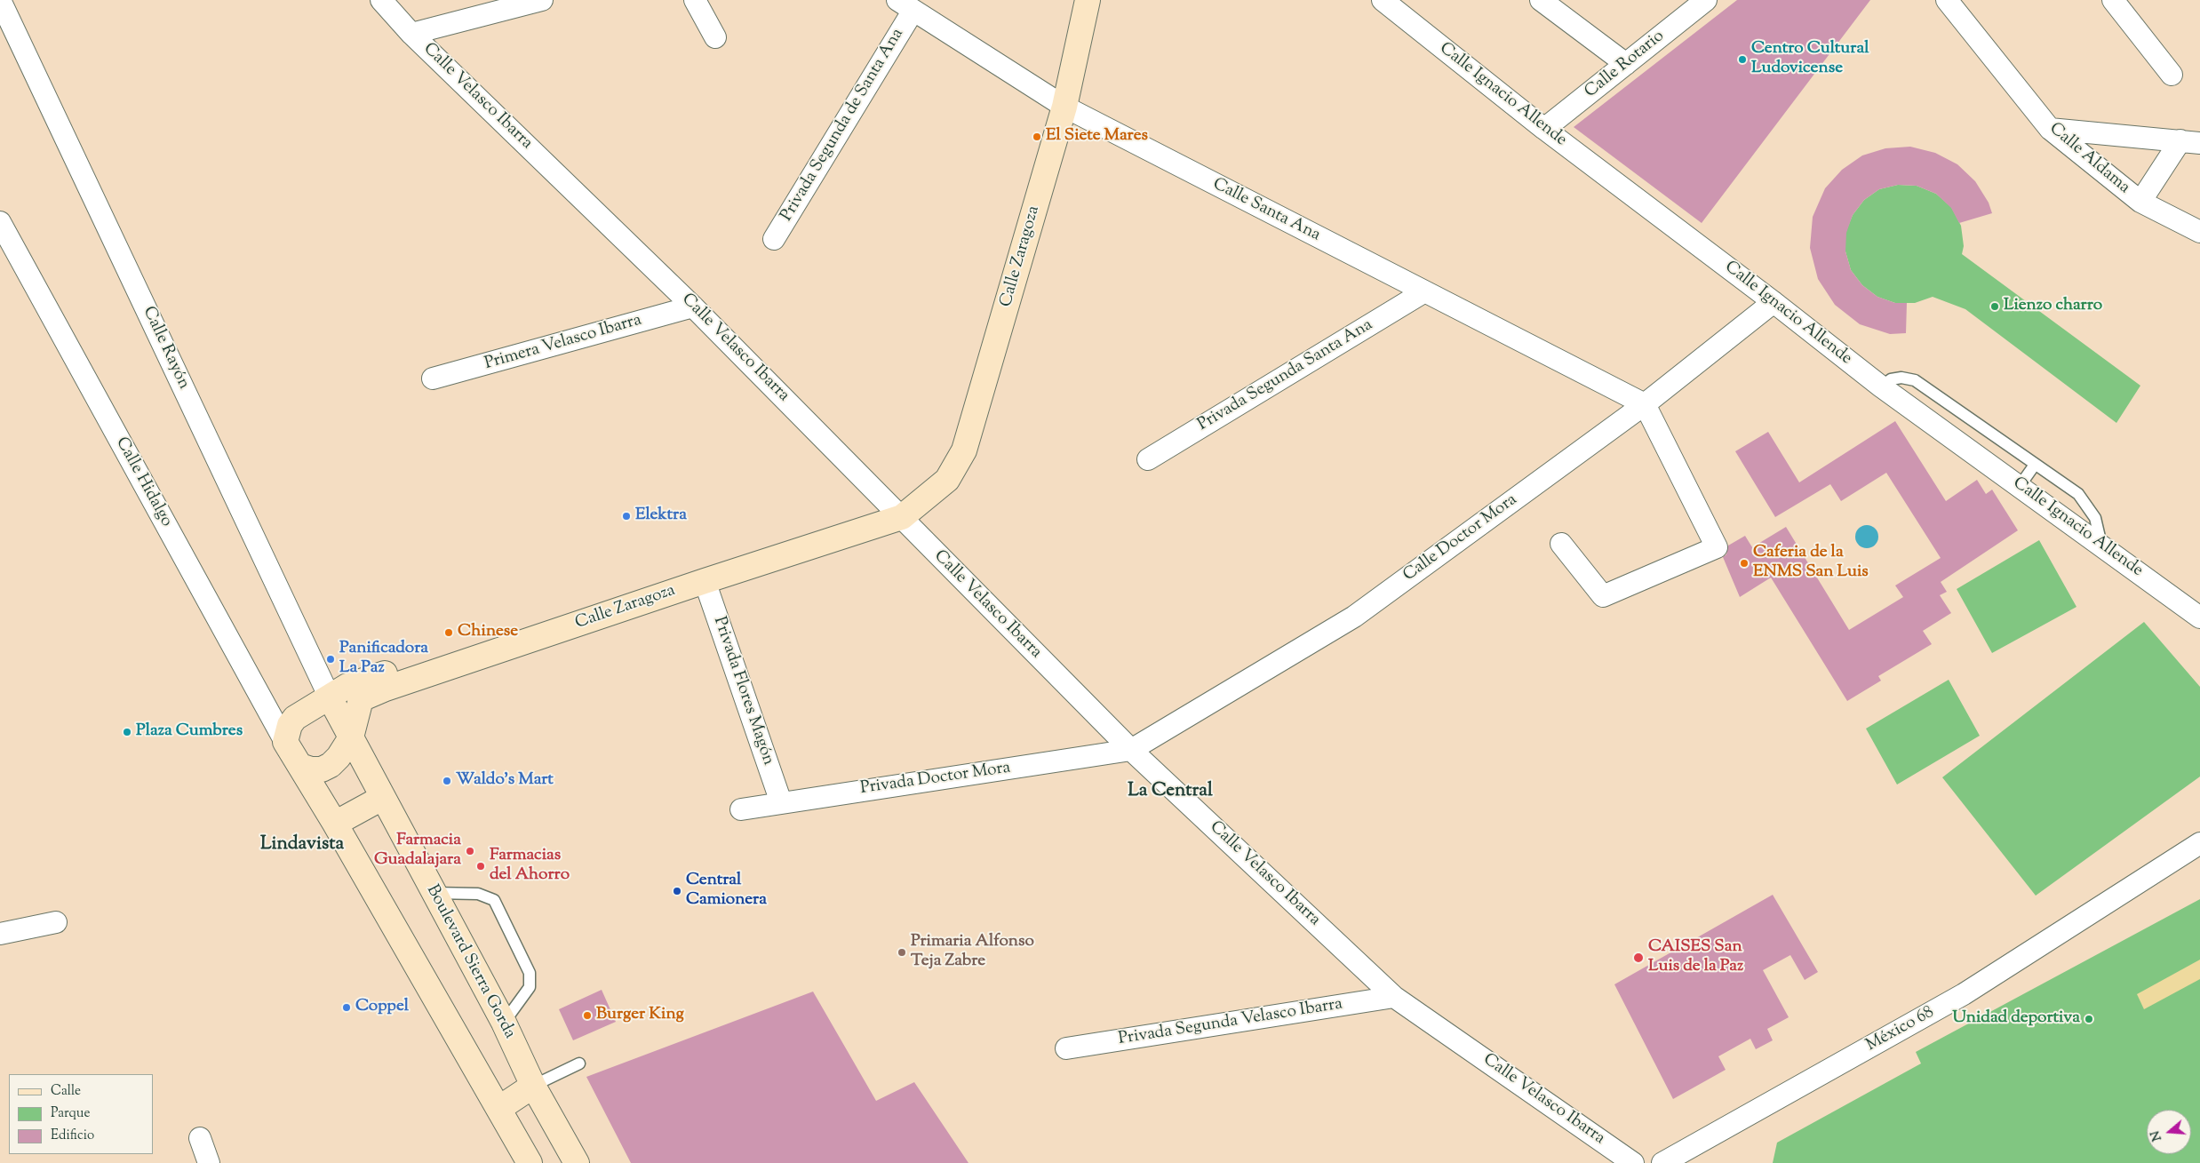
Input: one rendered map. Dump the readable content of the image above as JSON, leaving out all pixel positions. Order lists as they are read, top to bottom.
{
  "streets": {
    "street": [
      "Calle Rotario",
      "Calle Ignacio Allende",
      "Calle Velasco Ibarra",
      "Privada Segunda de Santa Ana",
      "Calle Aldama",
      "Calle Santa Ana",
      "Calle Zaragoza",
      "Primera Velasco Ibarra",
      "Calle Rayón",
      "Privada Segunda Santa Ana",
      "Calle Hidalgo",
      "Calle Doctor Mora",
      "Privada Flores Magón",
      "Privada Doctor Mora",
      "Boulevard Sierra Gorda",
      "Privada Segunda Velasco Ibarra",
      "México 68"
    ]
  },
  "crossings": [
    ["Calle Rotario", "Calle Ignacio Allende"],
    ["Calle Ignacio Allende", "Calle Doctor Mora"],
    ["Calle Velasco Ibarra", "Calle Zaragoza"],
    ["Calle Velasco Ibarra", "Primera Velasco Ibarra"],
    ["Calle Velasco Ibarra", "Calle Doctor Mora"],
    ["Calle Velasco Ibarra", "Privada Doctor Mora"],
    ["Calle Velasco Ibarra", "Privada Segunda Velasco Ibarra"],
    ["Privada Segunda de Santa Ana", "Calle Santa Ana"],
    ["Calle Santa Ana", "Calle Zaragoza"],
    ["Calle Santa Ana", "Privada Segunda Santa Ana"],
    ["Calle Santa Ana", "Calle Doctor Mora"],
    ["Calle Zaragoza", "Calle Rayón"],
    ["Calle Zaragoza", "Calle Hidalgo"],
    ["Calle Zaragoza", "Privada Flores Magón"],
    ["Calle Zaragoza", "Boulevard Sierra Gorda"],
    ["Calle Rayón", "Calle Hidalgo"],
    ["Calle Rayón", "Boulevard Sierra Gorda"],
    ["Calle Hidalgo", "Boulevard Sierra Gorda"],
    ["Calle Doctor Mora", "Privada Doctor Mora"],
    ["Privada Flores Magón", "Privada Doctor Mora"]
  ],
  "districts": ["La Central", "Lindavista"],
  "places": [
    "Centro Cultural Ludovicense",
    "El Siete Mares",
    "Lienzo charro",
    "Elektra",
    "Caferia de la ENMS San Luis",
    "Chinese",
    "Panificadora La Paz",
    "Plaza Cumbres",
    "Waldo's Mart",
    "Farmacia Guadalajara",
    "Farmacias del Ahorro",
    "Central Camionera",
    "Primaria Alfonso Teja Zabre",
    "CAISES San Luis de la Paz",
    "Coppel",
    "Burger King",
    "Unidad deportiva"
  ],
  "legend": ["Calle", "Parque", "Edificio"],
  "north": "left"
}
